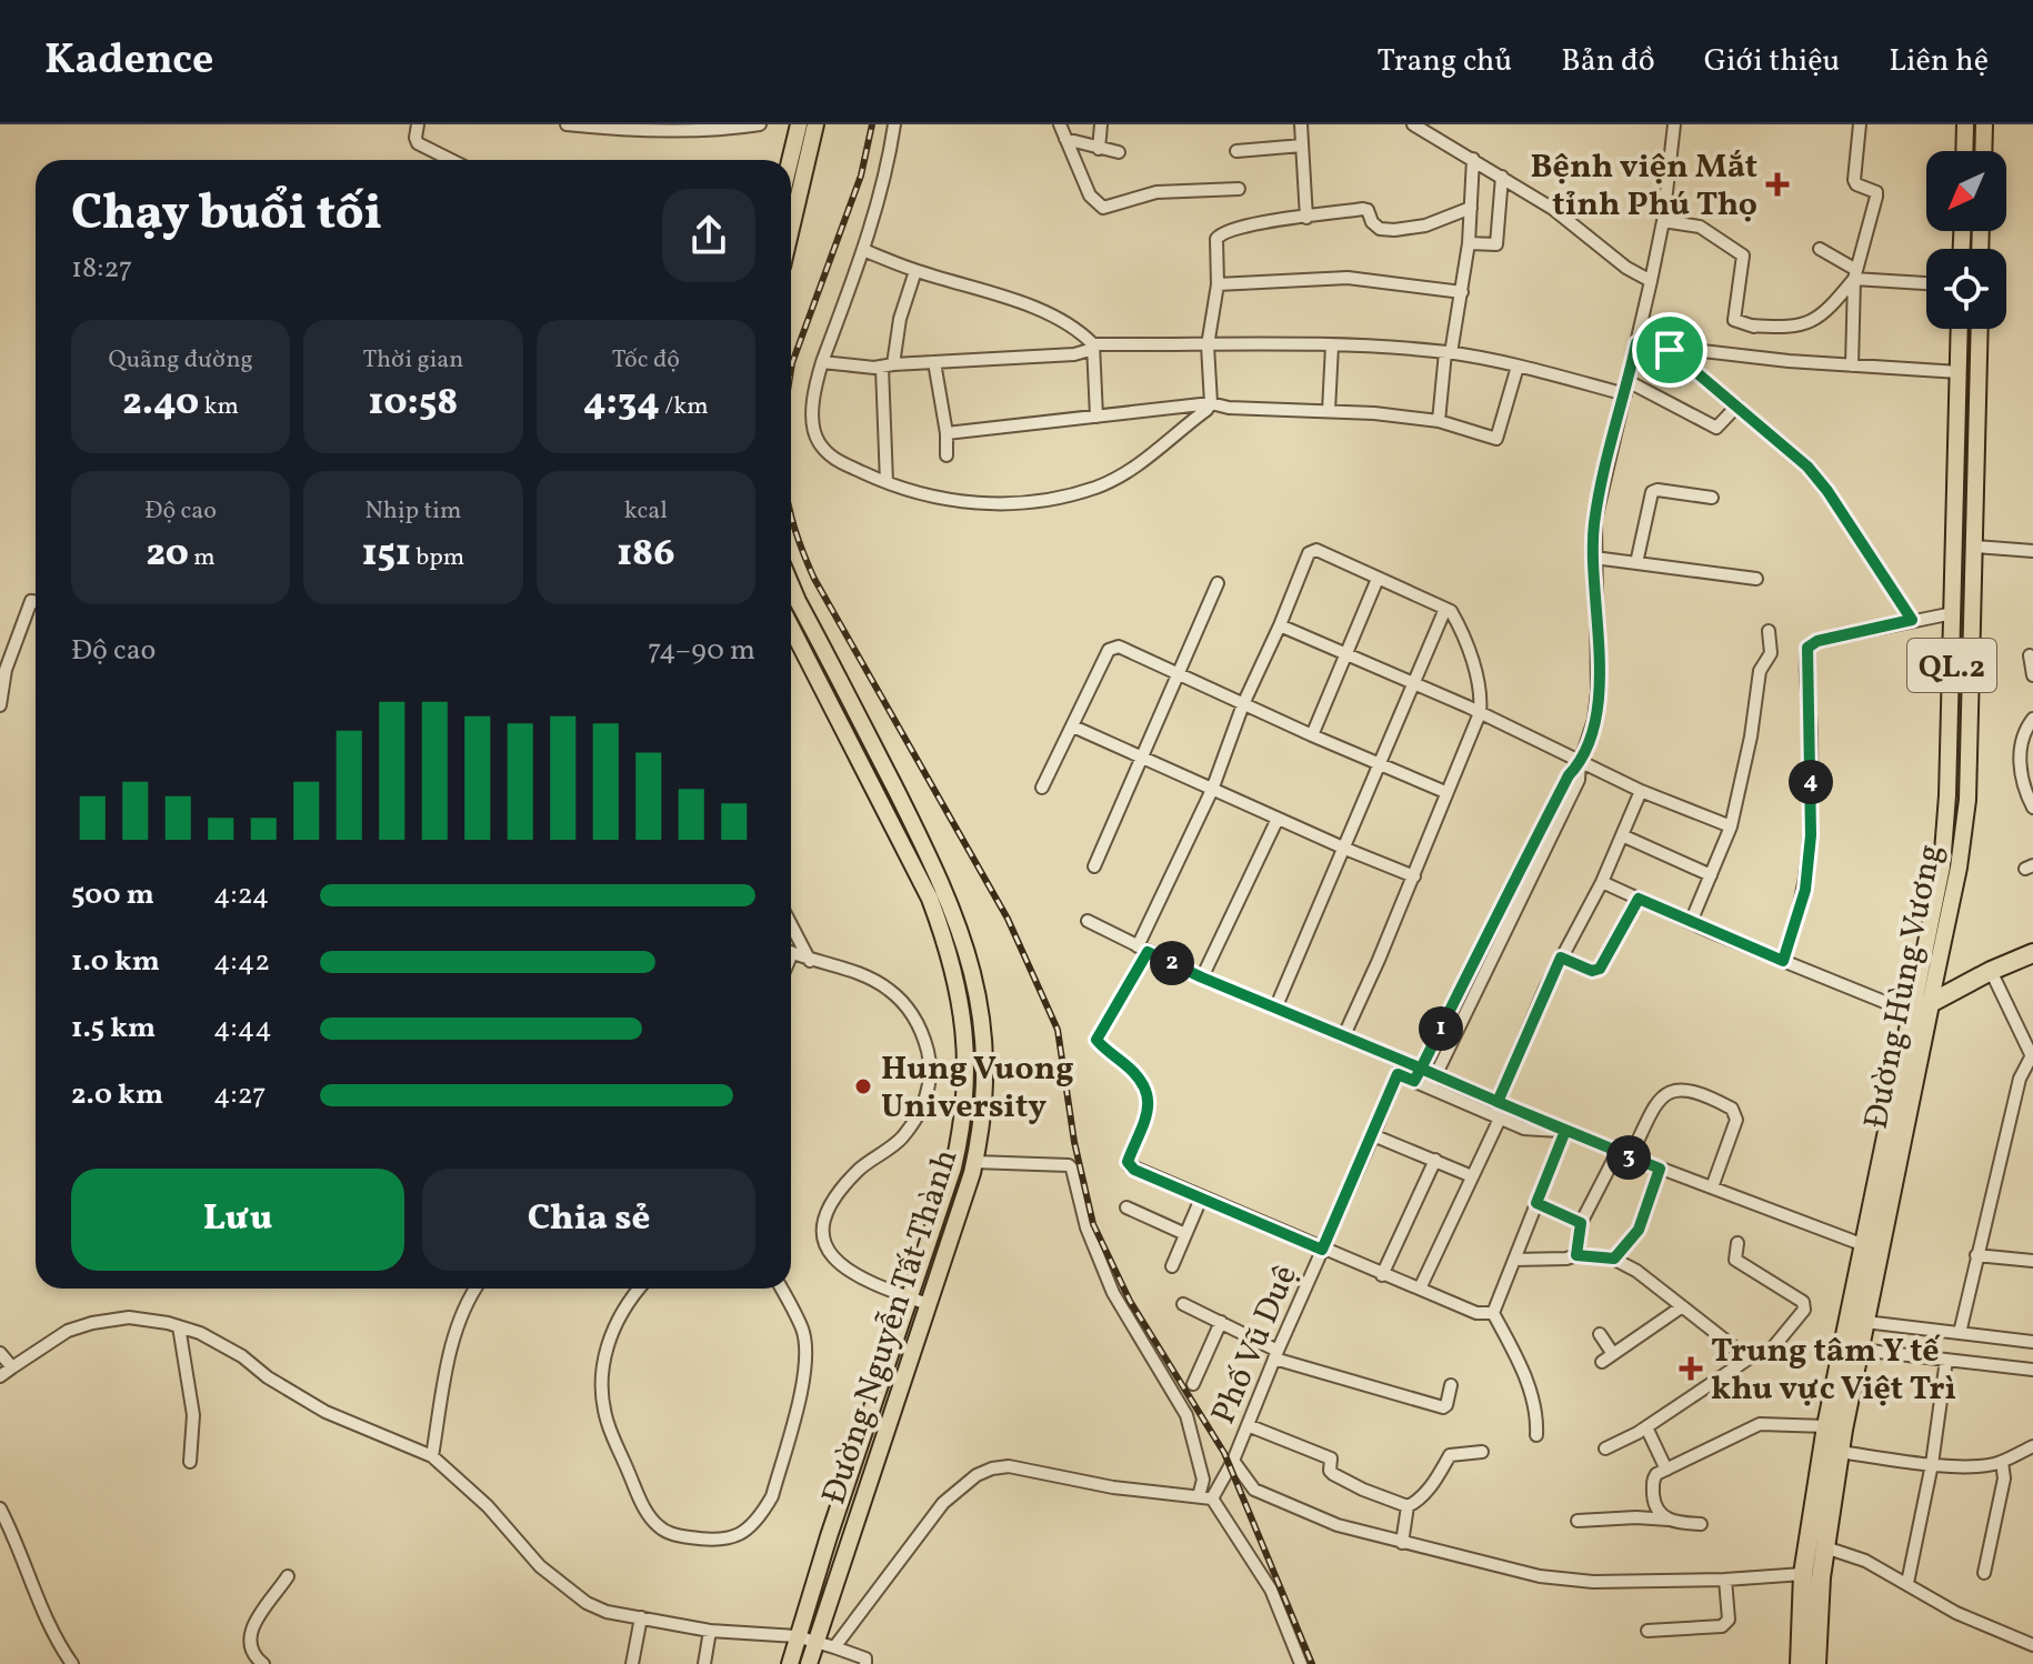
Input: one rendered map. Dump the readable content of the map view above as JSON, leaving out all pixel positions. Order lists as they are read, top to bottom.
{
  "streets": {
    "highway": ["QL.2", "Đường Hùng Vương"],
    "main road": ["Đường Nguyễn Tất Thành"],
    "street": ["Phố Vũ Duệ"]
  },
  "places": {
    "health": ["Bệnh viện Mắt tỉnh Phú Thọ", "Trung tâm Y tế khu vực Việt Trì"],
    "other": ["Hung Vuong University"]
  },
  "north": "bottom left",
  "page": {
    "header": "Kadence",
    "nav": [
      "Trang chủ",
      "Bản đồ",
      "Giới thiệu",
      "Liên hệ"
    ],
    "heading": ["Chạy buổi tối", "18:27"],
    "stats": [
      ["Quãng đường", "2.40 km"],
      ["Thời gian", "10:58"],
      ["Tốc độ", "4:34 /km"],
      ["Độ cao", "20 m"],
      ["Nhịp tim", "151 bpm"],
      ["kcal", "186"]
    ],
    "chart": ["Độ cao", "74–90 m"],
    "pins": [
      "4",
      "2",
      "1",
      "3"
    ],
    "list": [
      {
        "name": "500 m",
        "note": "4:24"
      },
      {
        "name": "1.0 km",
        "note": "4:42"
      },
      {
        "name": "1.5 km",
        "note": "4:44"
      },
      {
        "name": "2.0 km",
        "note": "4:27"
      }
    ],
    "buttons": ["Lưu", "Chia sẻ"]
  }
}
